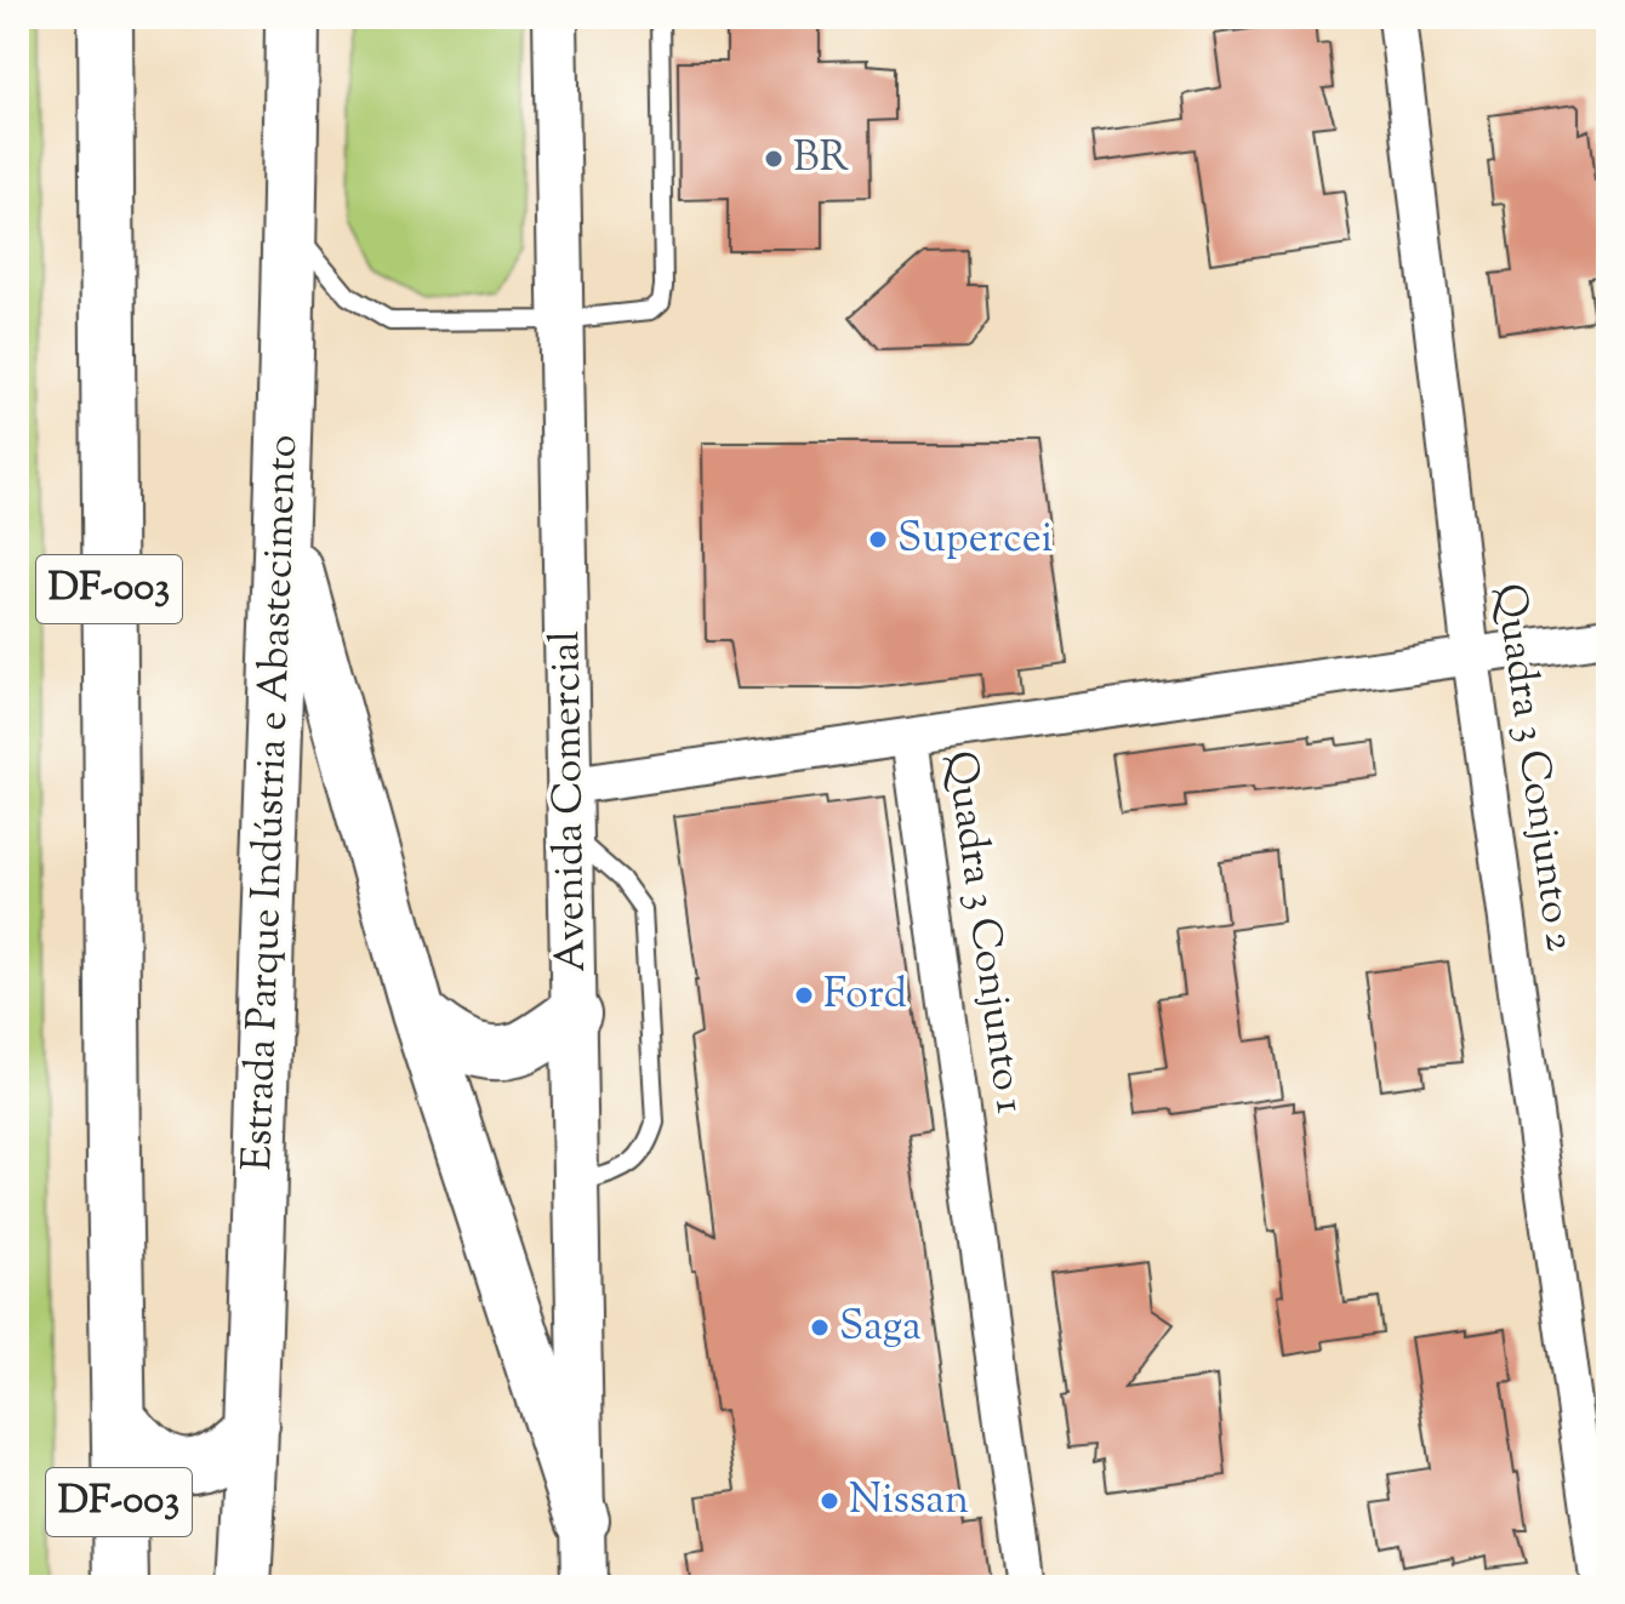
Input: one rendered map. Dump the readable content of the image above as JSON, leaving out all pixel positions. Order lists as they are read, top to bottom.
{
  "streets": {
    "highway": ["DF-003", "Estrada Parque Indústria e Abastecimento"],
    "street": ["Quadra 3 Conjunto 2", "Avenida Comercial", "Quadra 3 Conjunto 1"]
  },
  "crossings": [
    ["Quadra 3 Conjunto 2", "Quadra 3 Conjunto 1"]
  ],
  "places": [
    "BR",
    "Supercei",
    "Ford",
    "Saga",
    "Nissan"
  ]
}
